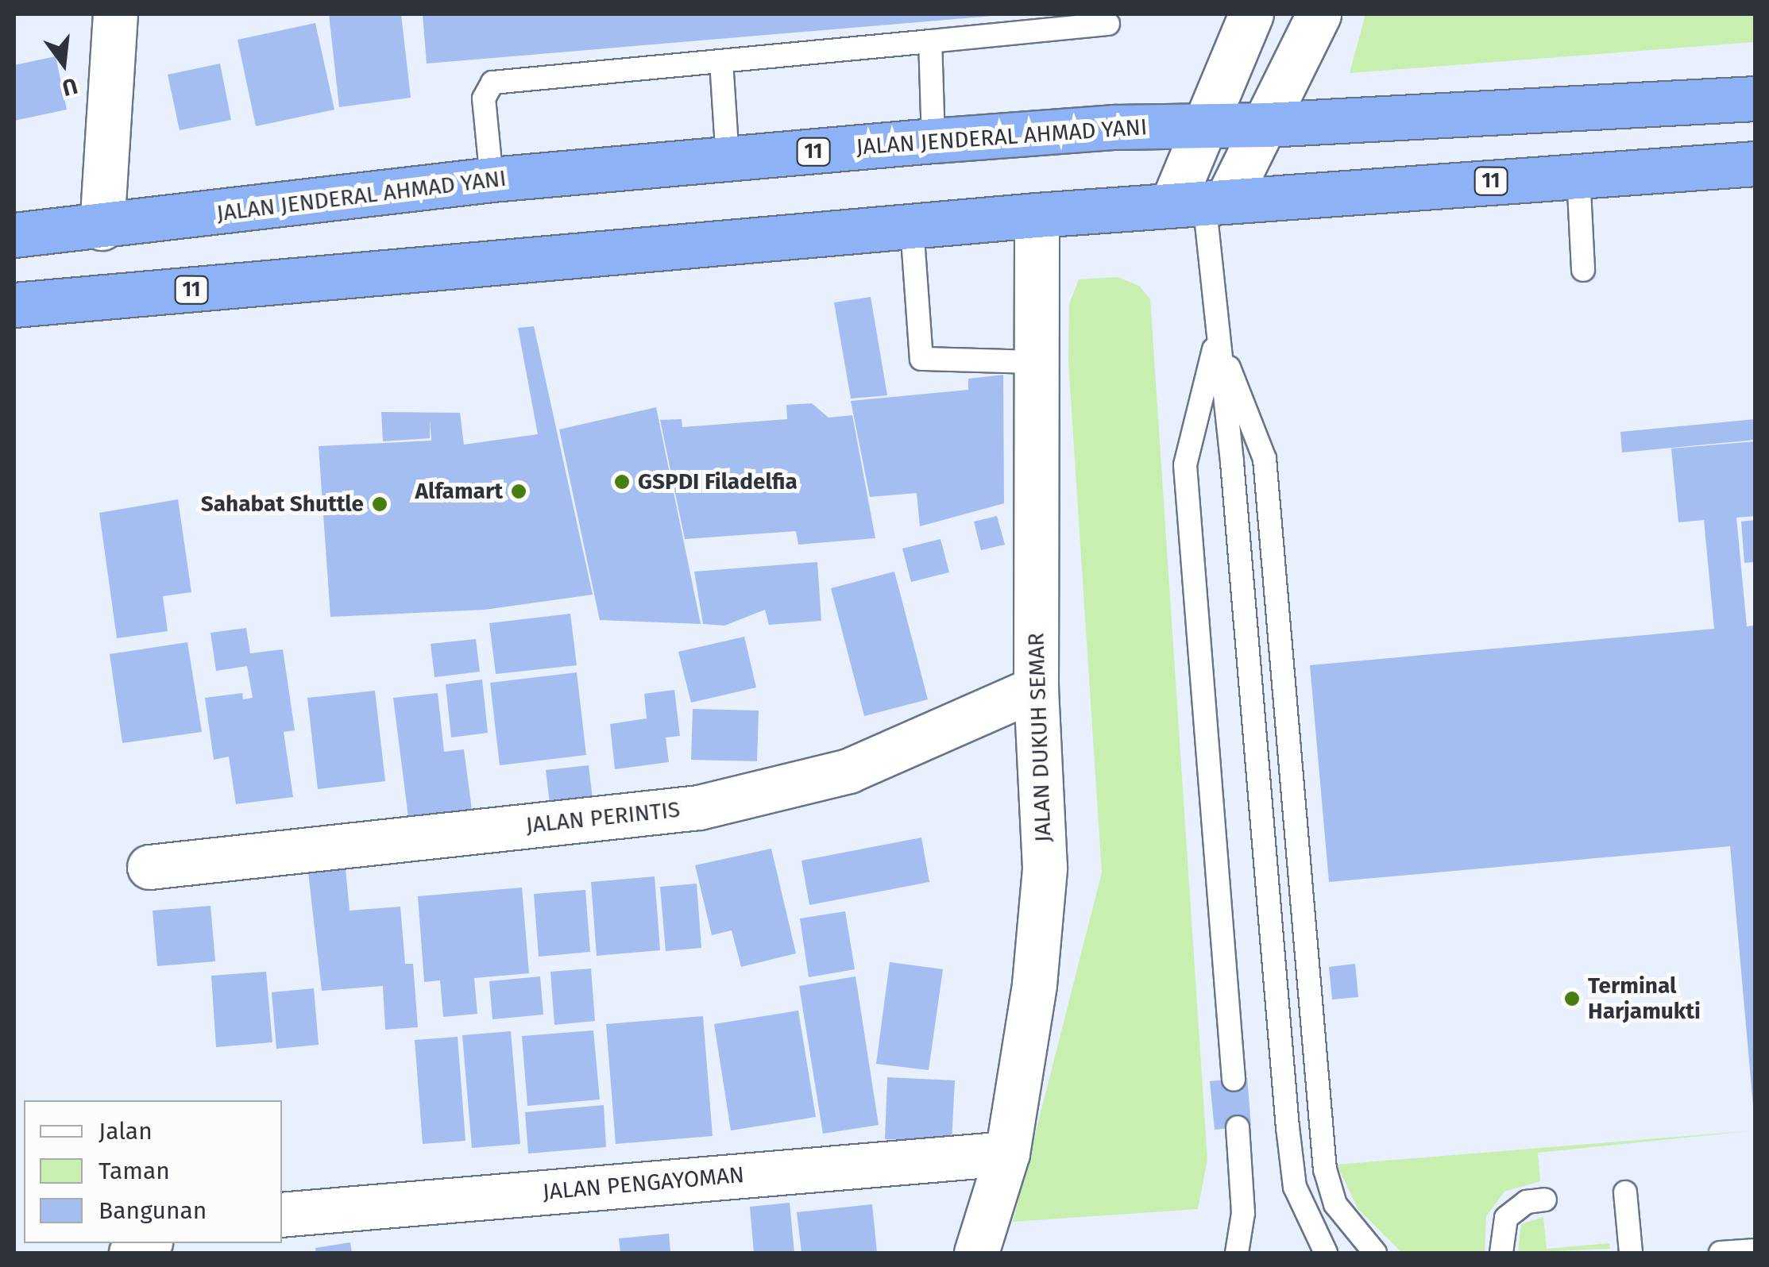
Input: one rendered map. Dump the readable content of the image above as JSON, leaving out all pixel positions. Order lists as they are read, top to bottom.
{
  "streets": {
    "highway": ["JALAN JENDERAL AHMAD YANI", "11"],
    "street": ["JALAN DUKUH SEMAR", "JALAN PERINTIS", "JALAN PENGAYOMAN"]
  },
  "crossings": [
    ["11", "JALAN DUKUH SEMAR"],
    ["JALAN DUKUH SEMAR", "JALAN PERINTIS"],
    ["JALAN DUKUH SEMAR", "JALAN PENGAYOMAN"]
  ],
  "places": [
    "GSPDI Filadelfia",
    "Alfamart",
    "Sahabat Shuttle",
    "Terminal Harjamukti"
  ],
  "legend": ["Jalan", "Taman", "Bangunan"],
  "north": "bottom"
}
